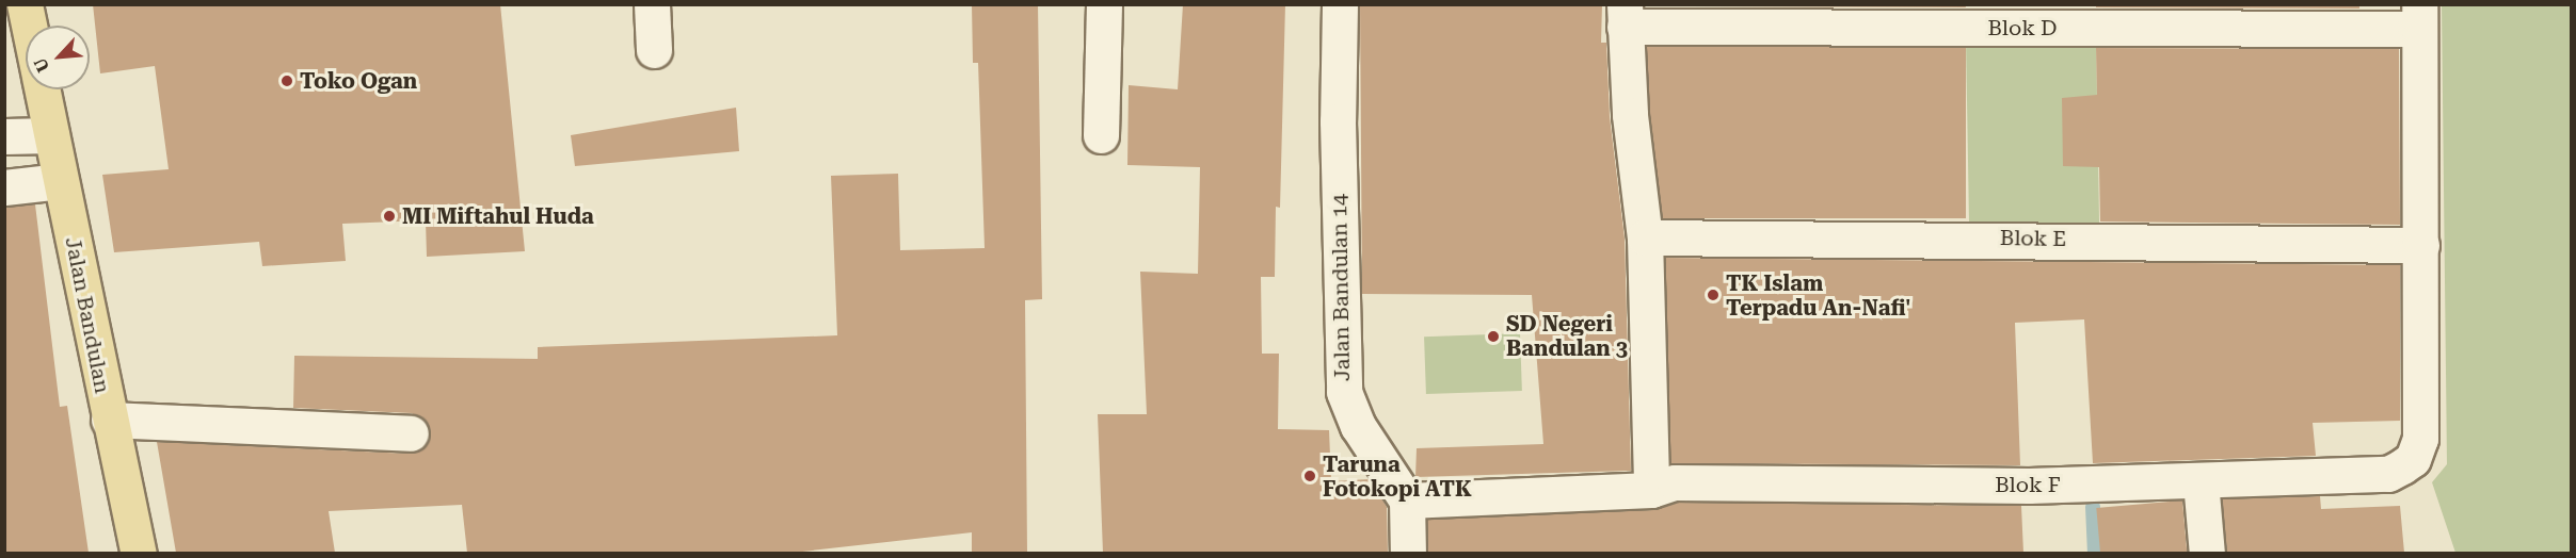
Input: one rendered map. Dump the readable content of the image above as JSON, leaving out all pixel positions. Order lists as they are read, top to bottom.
{
  "streets": {
    "main road": ["Jalan Bandulan"],
    "street": [
      "Blok D",
      "Blok E",
      "Jalan Bandulan 14",
      "Blok F"
    ]
  },
  "crossings": [
    ["Blok E", "Blok F"],
    ["Jalan Bandulan 14", "Blok F"]
  ],
  "places": [
    "Toko Ogan",
    "MI Miftahul Huda",
    "TK Islam Terpadu An-Nafi'",
    "SD Negeri Bandulan 3",
    "Taruna Fotokopi ATK"
  ],
  "north": "bottom left"
}
